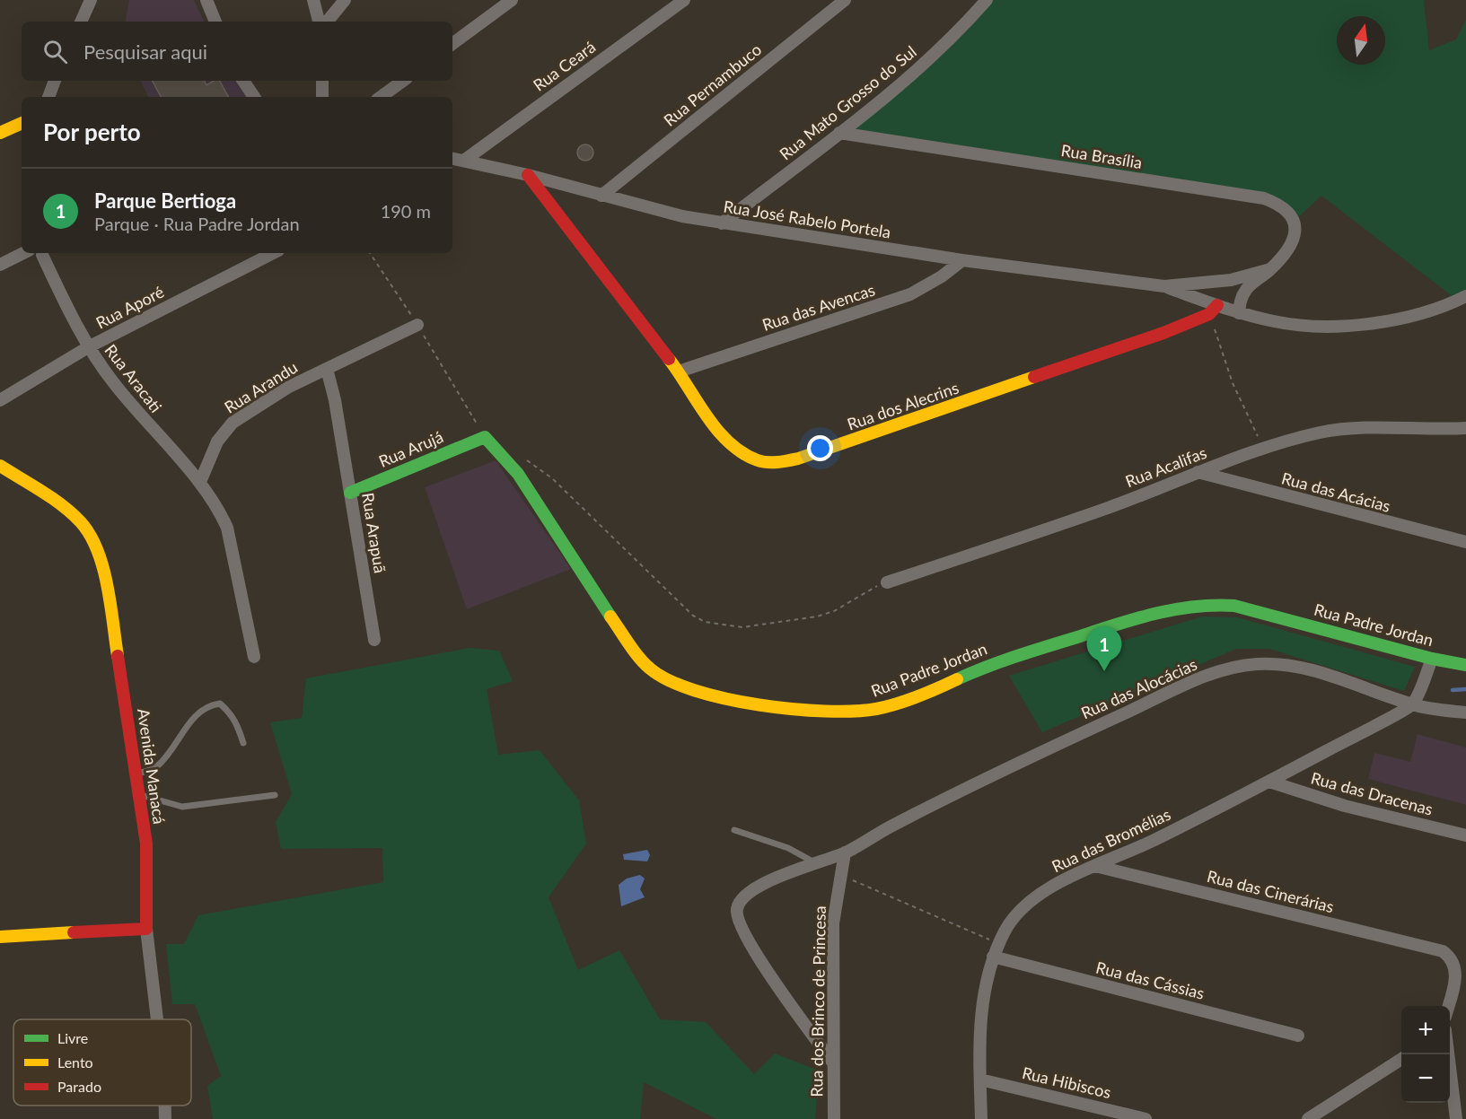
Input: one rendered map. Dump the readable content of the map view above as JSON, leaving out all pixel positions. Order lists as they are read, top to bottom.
{
  "streets": {
    "street": [
      "Rua Ceará",
      "Rua Pernambuco",
      "Rua Mato Grosso do Sul",
      "Rua Brasília",
      "Rua José Rabelo Portela",
      "Rua Aporé",
      "Rua das Avencas",
      "Rua Aracati",
      "Rua Arandu",
      "Rua dos Alecrins",
      "Rua Arujá",
      "Rua Acalifas",
      "Rua das Acácias",
      "Rua Arapuã",
      "Rua Padre Jordan",
      "Rua das Alocácias",
      "Avenida Manacá",
      "Rua das Dracenas",
      "Rua das Bromélias",
      "Rua das Cinerárias",
      "Rua das Cássias",
      "Rua dos Brinco de Princesa",
      "Rua Hibiscos"
    ]
  },
  "crossings": [
    ["Rua Ceará", "Rua José Rabelo Portela"],
    ["Rua Pernambuco", "Rua José Rabelo Portela"],
    ["Rua Mato Grosso do Sul", "Rua Brasília"],
    ["Rua Mato Grosso do Sul", "Rua José Rabelo Portela"],
    ["Rua José Rabelo Portela", "Rua das Avencas"],
    ["Rua José Rabelo Portela", "Rua dos Alecrins"],
    ["Rua Aporé", "Rua Aracati"],
    ["Rua das Avencas", "Rua dos Alecrins"],
    ["Rua Aracati", "Rua Arandu"],
    ["Rua Arandu", "Rua Arapuã"],
    ["Rua Arujá", "Rua Arapuã"],
    ["Rua Arujá", "Rua Padre Jordan"],
    ["Rua Acalifas", "Rua das Acácias"],
    ["Rua das Alocácias", "Rua das Bromélias"],
    ["Rua das Alocácias", "Rua dos Brinco de Princesa"],
    ["Rua das Dracenas", "Rua das Bromélias"],
    ["Rua das Bromélias", "Rua das Cinerárias"],
    ["Rua das Bromélias", "Rua das Cássias"],
    ["Rua das Bromélias", "Rua Hibiscos"]
  ],
  "legend": ["Livre", "Lento", "Parado"],
  "north": "top",
  "page": {
    "search": "Pesquisar aqui",
    "heading": "Por perto",
    "list": [
      {
        "mark": "1",
        "name": "Parque Bertioga",
        "note": "Parque · Rua Padre Jordan",
        "value": "190 m"
      }
    ],
    "pins": "1",
    "map_buttons": ["+", "−"]
  }
}
